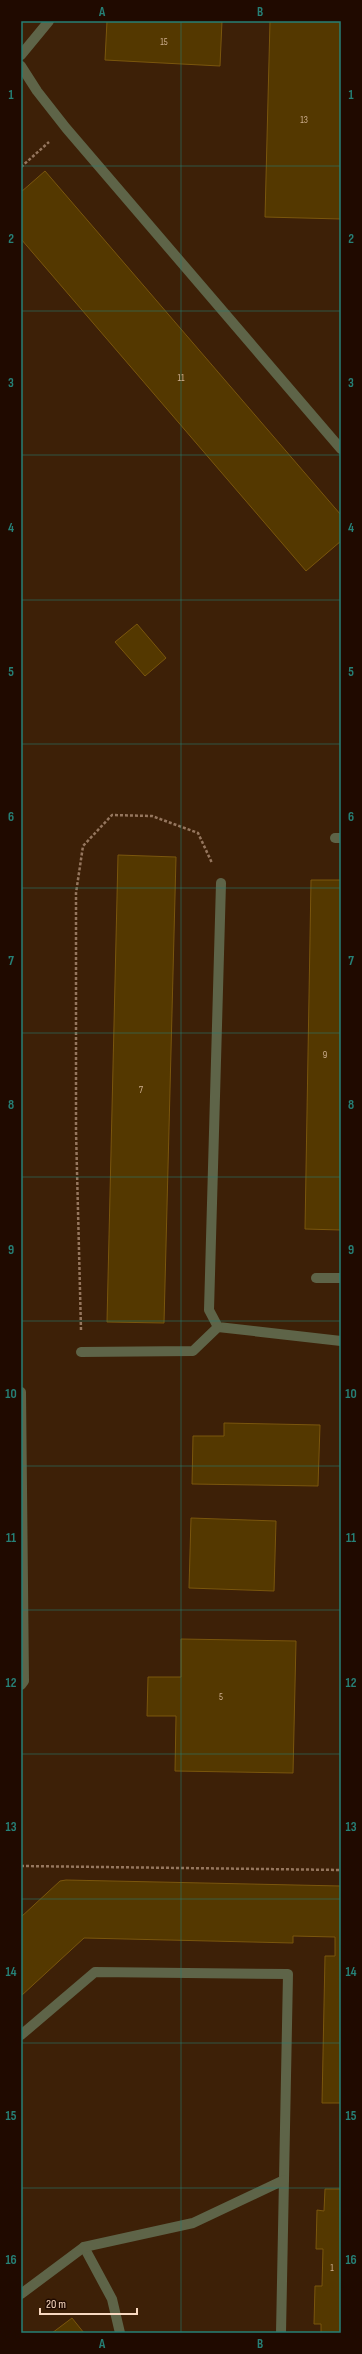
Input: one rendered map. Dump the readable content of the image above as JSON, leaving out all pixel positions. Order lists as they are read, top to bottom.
{
  "house_numbers": [
    "15",
    "13",
    "11",
    "9",
    "7",
    "5",
    "1"
  ],
  "scale_bar": "20 m",
  "grid": {
    "columns": ["A", "B"],
    "rows": [
      "1",
      "2",
      "3",
      "4",
      "5",
      "6",
      "7",
      "8",
      "9",
      "10",
      "11",
      "12",
      "13",
      "14",
      "15",
      "16"
    ]
  }
}
